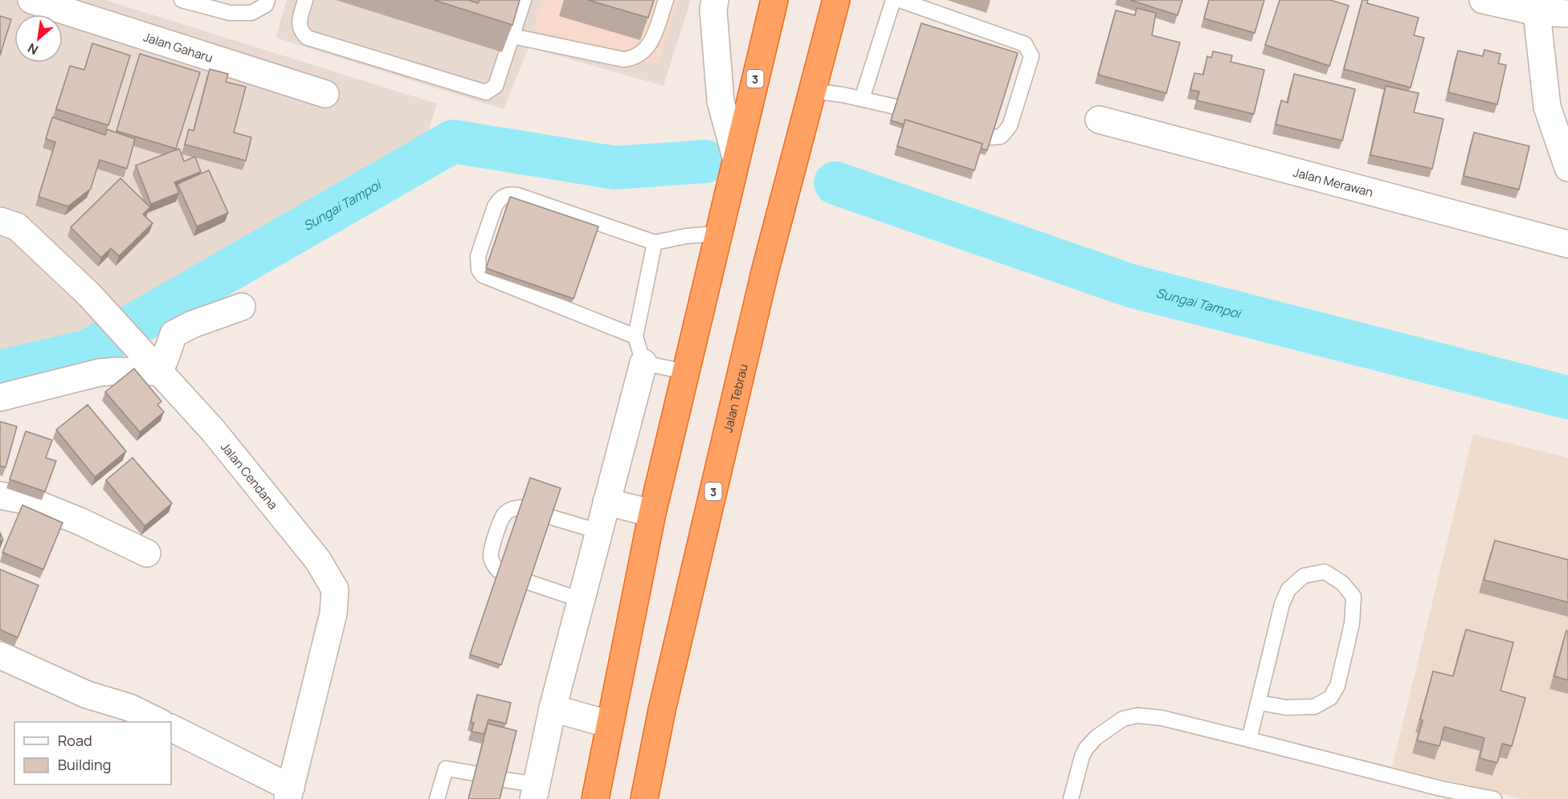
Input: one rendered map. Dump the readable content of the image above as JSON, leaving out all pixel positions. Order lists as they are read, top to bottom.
{
  "streets": {
    "highway": ["3", "Jalan Tebrau"],
    "street": ["Jalan Gaharu", "Jalan Merawan", "Jalan Cendana"]
  },
  "water": ["Sungai Tampoi"],
  "legend": ["Road", "Building"],
  "north": "bottom left"
}
